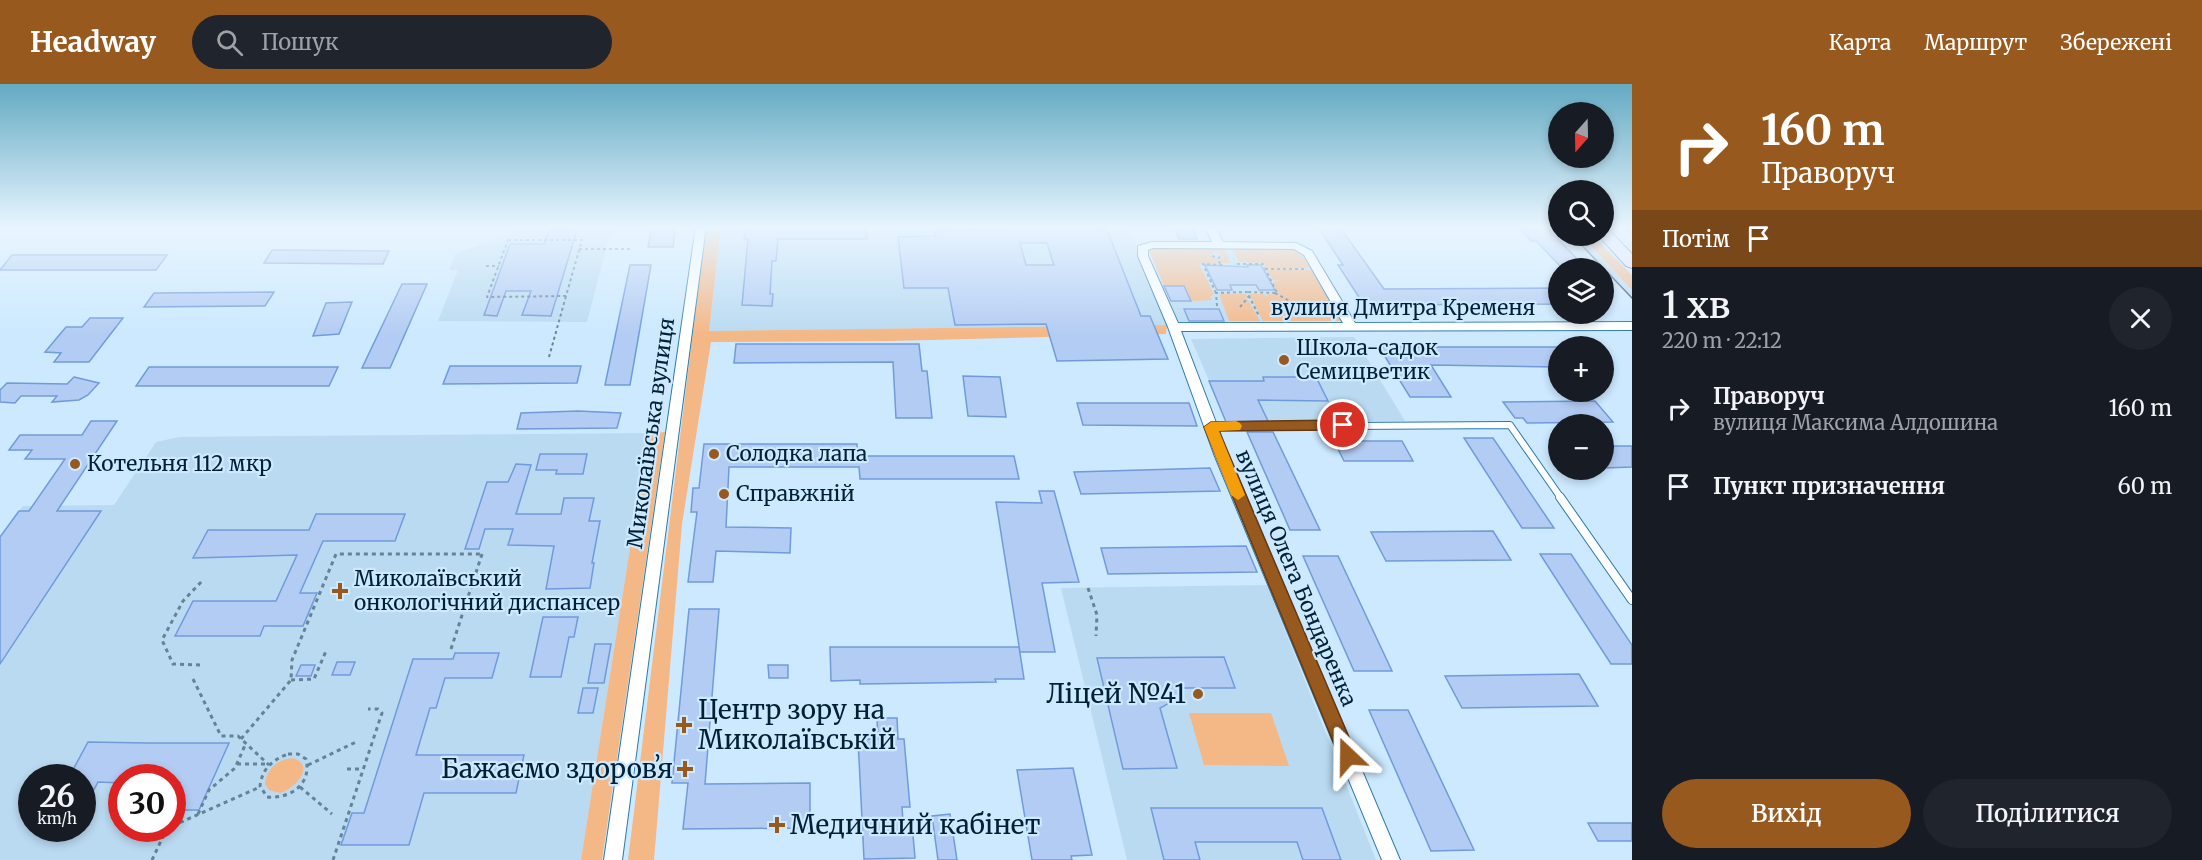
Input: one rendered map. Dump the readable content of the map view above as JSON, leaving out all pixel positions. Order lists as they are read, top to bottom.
{
  "streets": {
    "street": ["вулиця Дмитра Кременя", "Миколаївська вулиця", "вулиця Олега Бондаренка"]
  },
  "crossings": [
    ["вулиця Дмитра Кременя", "вулиця Олега Бондаренка"]
  ],
  "places": {
    "other": [
      "Школа-садок Семицветик",
      "Солодка лапа",
      "Котельня 112 мкр",
      "Справжній",
      "Ліцей №41"
    ],
    "health": [
      "Миколаївський онкологічний диспансер",
      "Центр зору на Миколаївській",
      "Бажаємо здоровʼя",
      "Медичний кабінет"
    ]
  },
  "north": "bottom",
  "page": {
    "header": "Headway",
    "search": "Пошук",
    "nav": ["Карта", "Маршрут", "Збережені"],
    "turn": ["160 m", "Праворуч"],
    "map_buttons": ["+", "−"],
    "then": "Потім",
    "heading": ["1 хв", "220 m · 22:12"],
    "list": [
      {
        "name": "Праворуч",
        "note": "вулиця Максима Алдошина",
        "value": "160 m"
      },
      {
        "name": "Пункт призначення",
        "value": "60 m"
      }
    ],
    "speed": "26 km/h",
    "limit": "30",
    "buttons": ["Вихід", "Поділитися"]
  }
}
